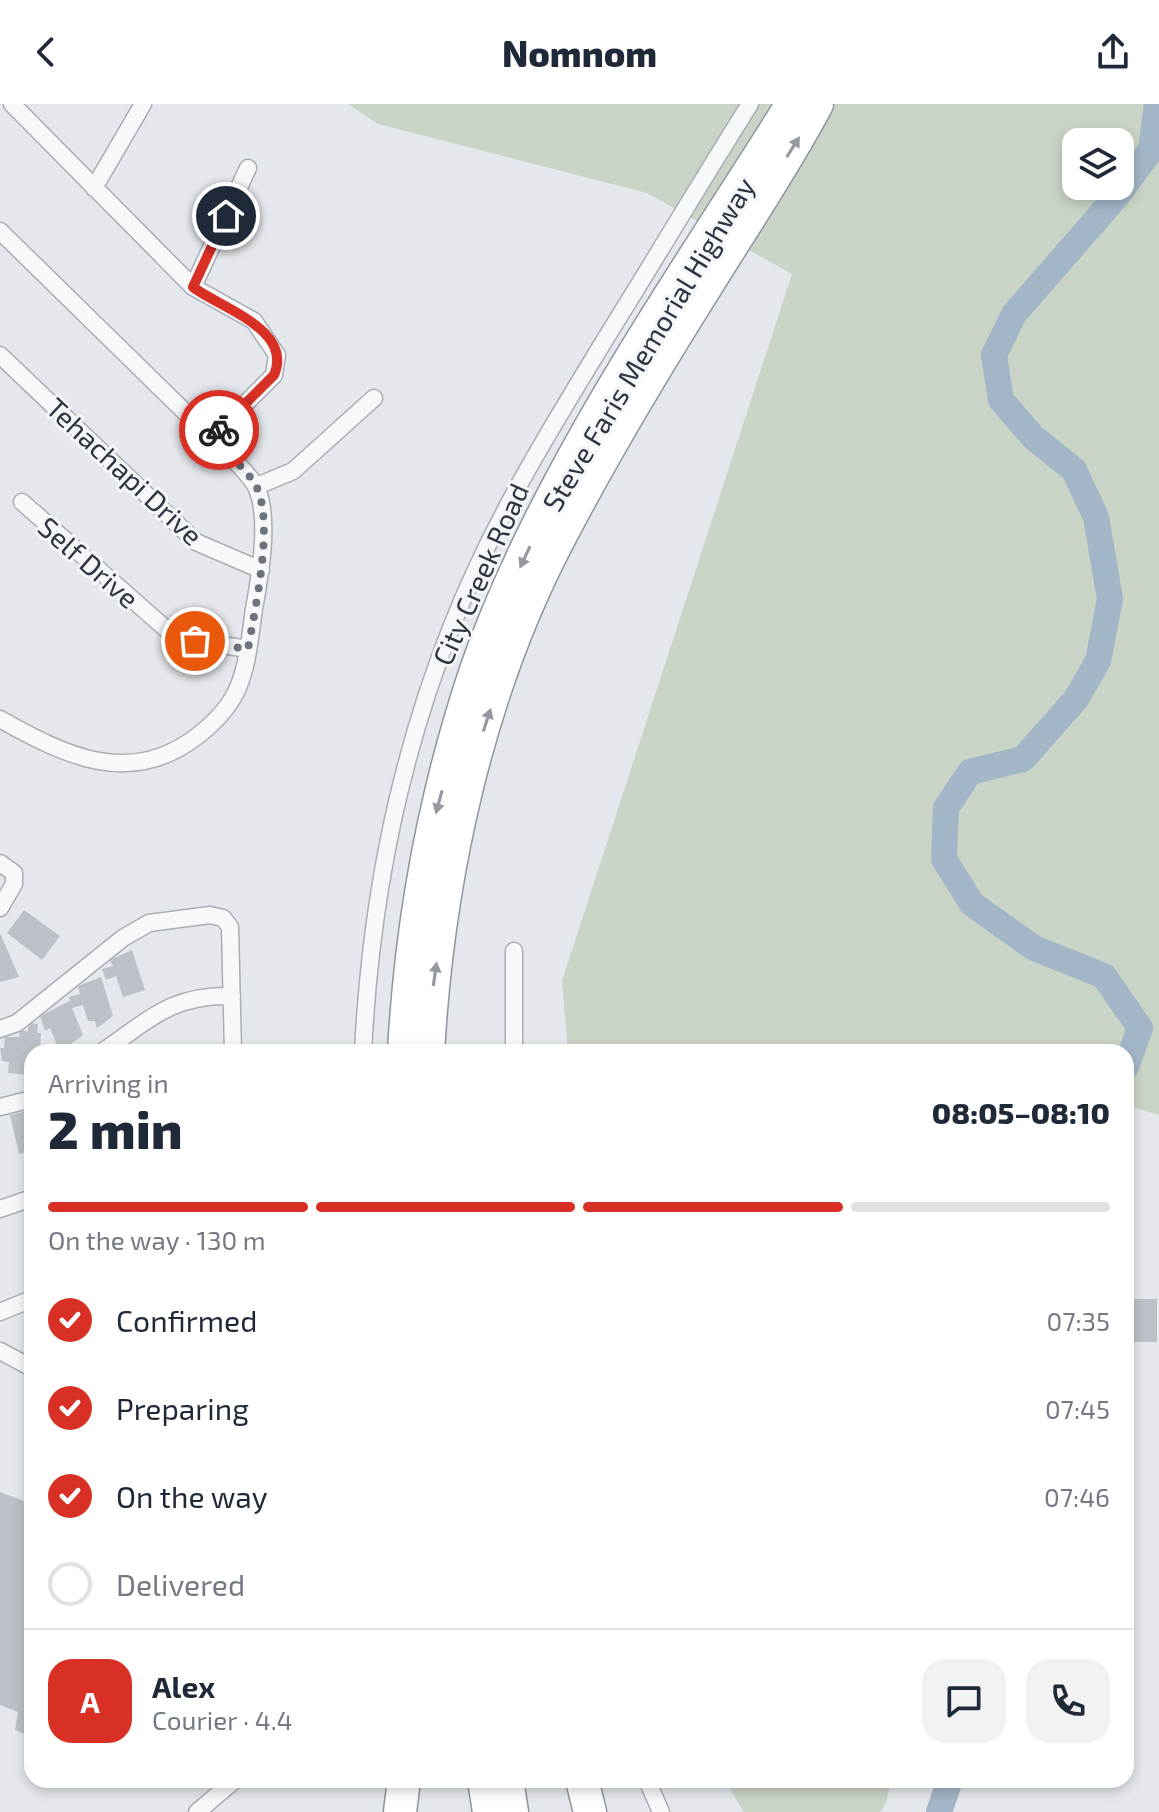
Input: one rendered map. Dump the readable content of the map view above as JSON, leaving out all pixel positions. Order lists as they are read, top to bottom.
{
  "streets": {
    "highway": ["Steve Faris Memorial Highway"],
    "street": ["Tehachapi Drive", "Self Drive", "City Creek Road"]
  },
  "page": {
    "header": "Nomnom",
    "heading": ["2 min", "Arriving in", "08:05–08:10"],
    "panel": ["Alex", "Courier · 4.4"],
    "bar": "On the way · 130 m",
    "list": [
      ["Confirmed", "07:35"],
      ["Preparing", "07:45"],
      ["On the way", "07:46"],
      "Delivered"
    ],
    "round": "A"
  }
}
